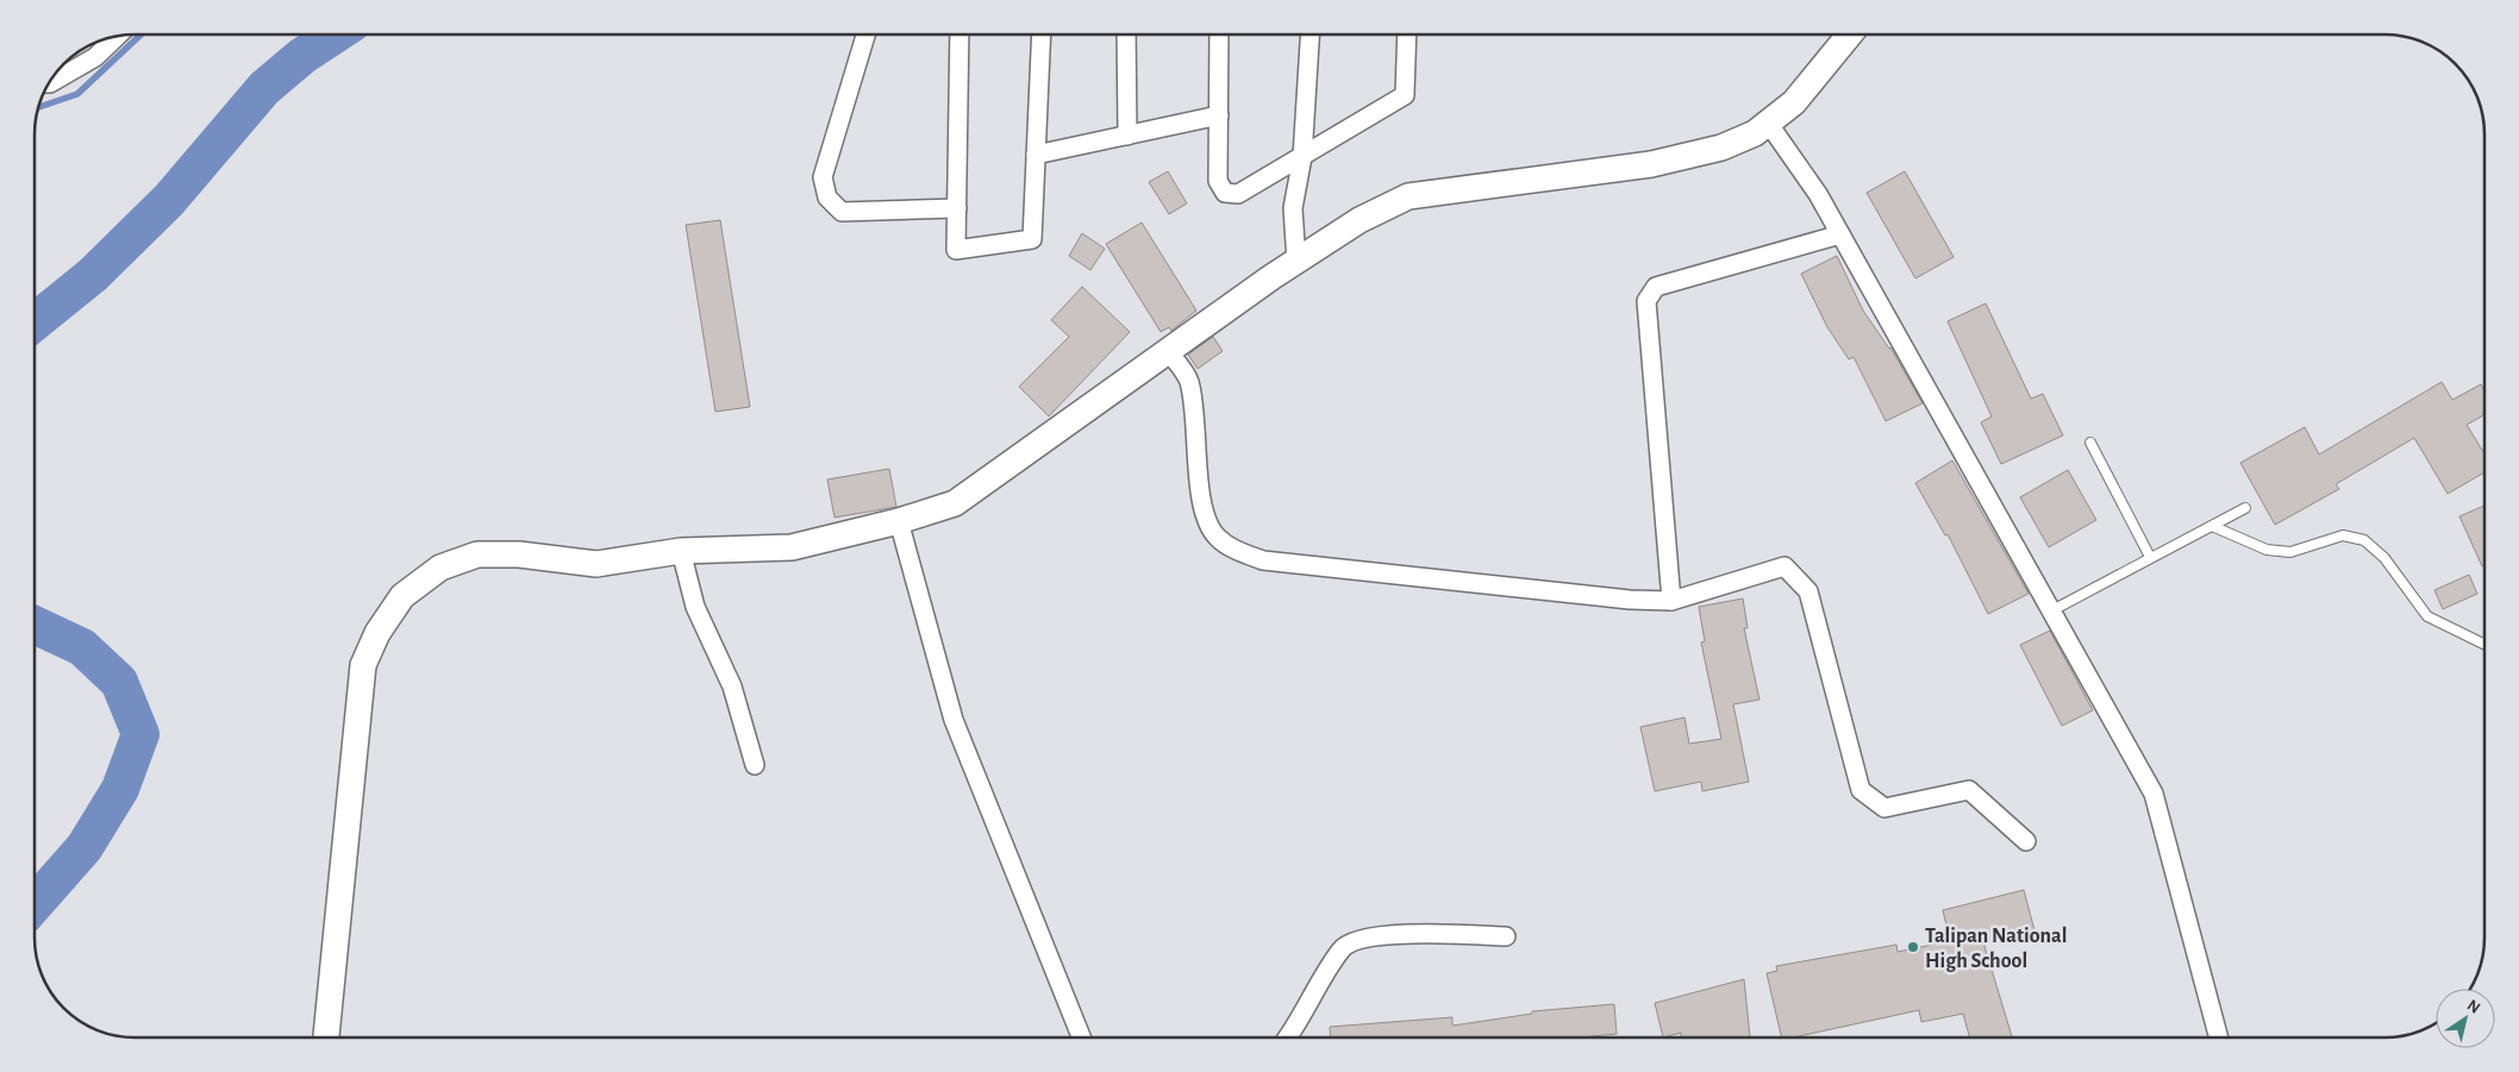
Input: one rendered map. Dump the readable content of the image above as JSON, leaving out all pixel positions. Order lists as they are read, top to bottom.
{
  "places": ["Talipan National High School"],
  "north": "top right"
}
